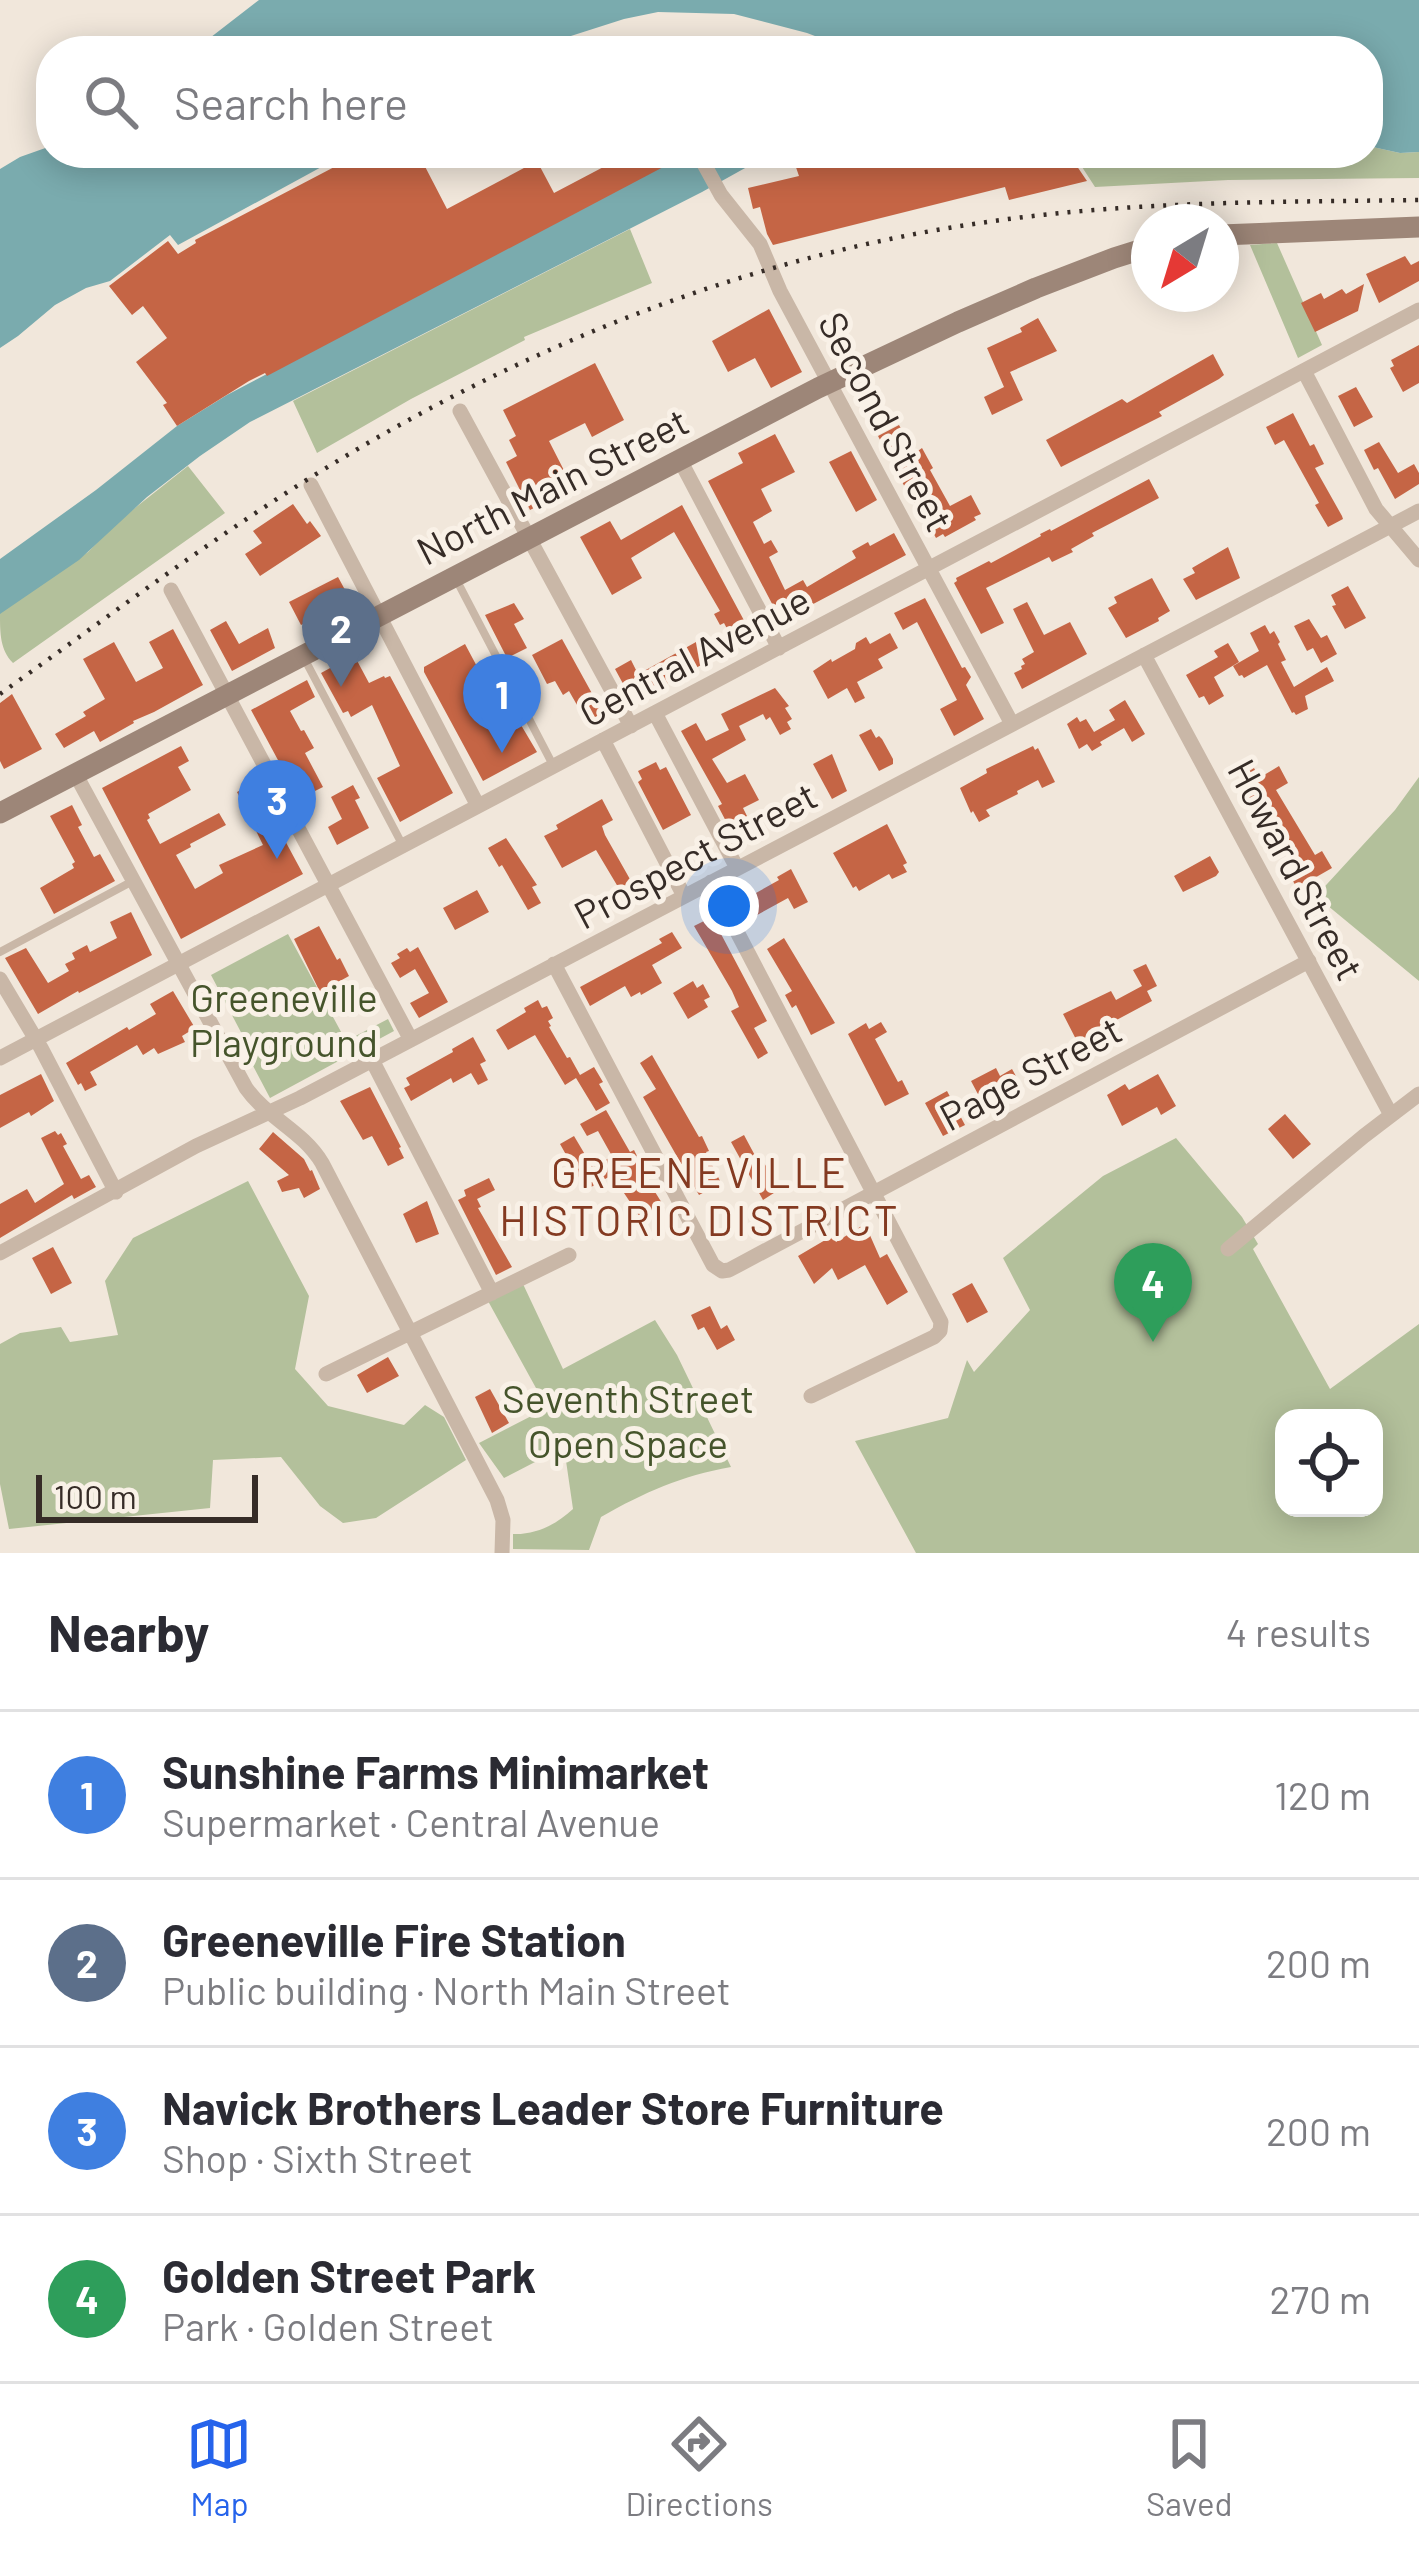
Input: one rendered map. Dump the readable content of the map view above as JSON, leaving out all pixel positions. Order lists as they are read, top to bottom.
{
  "streets": {
    "main road": ["North Main Street"],
    "street": [
      "Second Street",
      "Central Avenue",
      "Prospect Street",
      "Howard Street",
      "Page Street"
    ]
  },
  "crossings": [
    ["Second Street", "North Main Street"],
    ["Second Street", "Central Avenue"],
    ["Second Street", "Prospect Street"],
    ["Prospect Street", "Howard Street"],
    ["Prospect Street", "Page Street"],
    ["Howard Street", "Page Street"]
  ],
  "districts": ["GREENEVILLE HISTORIC DISTRICT"],
  "parks": ["Greeneville Playground", "Seventh Street Open Space"],
  "scale_bar": "100 m",
  "north": "bottom left",
  "page": {
    "search": "Search here",
    "pins": [
      "2",
      "1",
      "3",
      "4"
    ],
    "scale": "100 m",
    "heading": ["Nearby", "4 results"],
    "list": [
      {
        "mark": "1",
        "name": "Sunshine Farms Minimarket",
        "note": "Supermarket · Central Avenue",
        "value": "120 m"
      },
      {
        "mark": "2",
        "name": "Greeneville Fire Station",
        "note": "Public building · North Main Street",
        "value": "200 m"
      },
      {
        "mark": "3",
        "name": "Navick Brothers Leader Store Furniture",
        "note": "Shop · Sixth Street",
        "value": "200 m"
      },
      {
        "mark": "4",
        "name": "Golden Street Park",
        "note": "Park · Golden Street",
        "value": "270 m"
      }
    ],
    "nav": ["Map", "Directions", "Saved"]
  }
}
